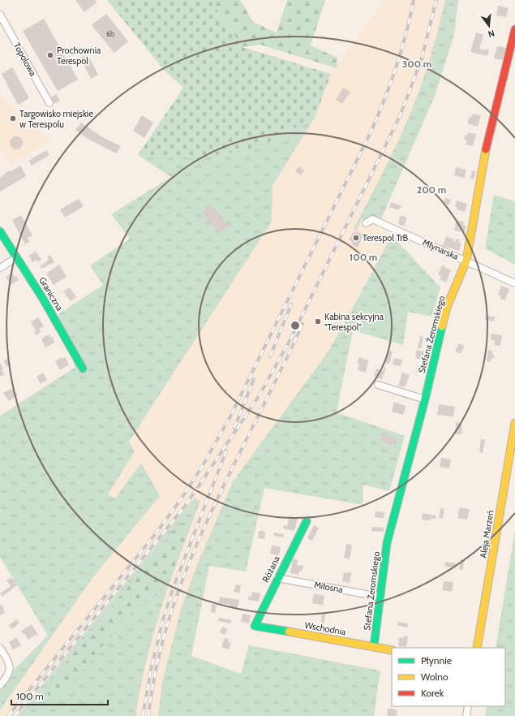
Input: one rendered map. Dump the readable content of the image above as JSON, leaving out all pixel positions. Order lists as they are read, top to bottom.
{
  "streets": {
    "street": [
      "Topolowa",
      "Młynarska",
      "Graniczna",
      "Stefana Żeromskiego",
      "Aleja Marzeń",
      "Różana",
      "Miłosna",
      "Wschodnia"
    ]
  },
  "crossings": [
    ["Młynarska", "Stefana Żeromskiego"],
    ["Stefana Żeromskiego", "Miłosna"],
    ["Stefana Żeromskiego", "Wschodnia"],
    ["Różana", "Miłosna"],
    ["Różana", "Wschodnia"]
  ],
  "places": [
    "Prochownia Terespol",
    "Targowisko miejskie w Terespolu",
    "Terespol TrB",
    "Kabina sekcyjna \"Terespol\""
  ],
  "house_numbers": ["6b"],
  "legend": ["Płynnie", "Wolno", "Korek"],
  "scale_bar": "100 m",
  "north": "bottom",
  "rings": ["300 m", "200 m", "100 m"]
}
